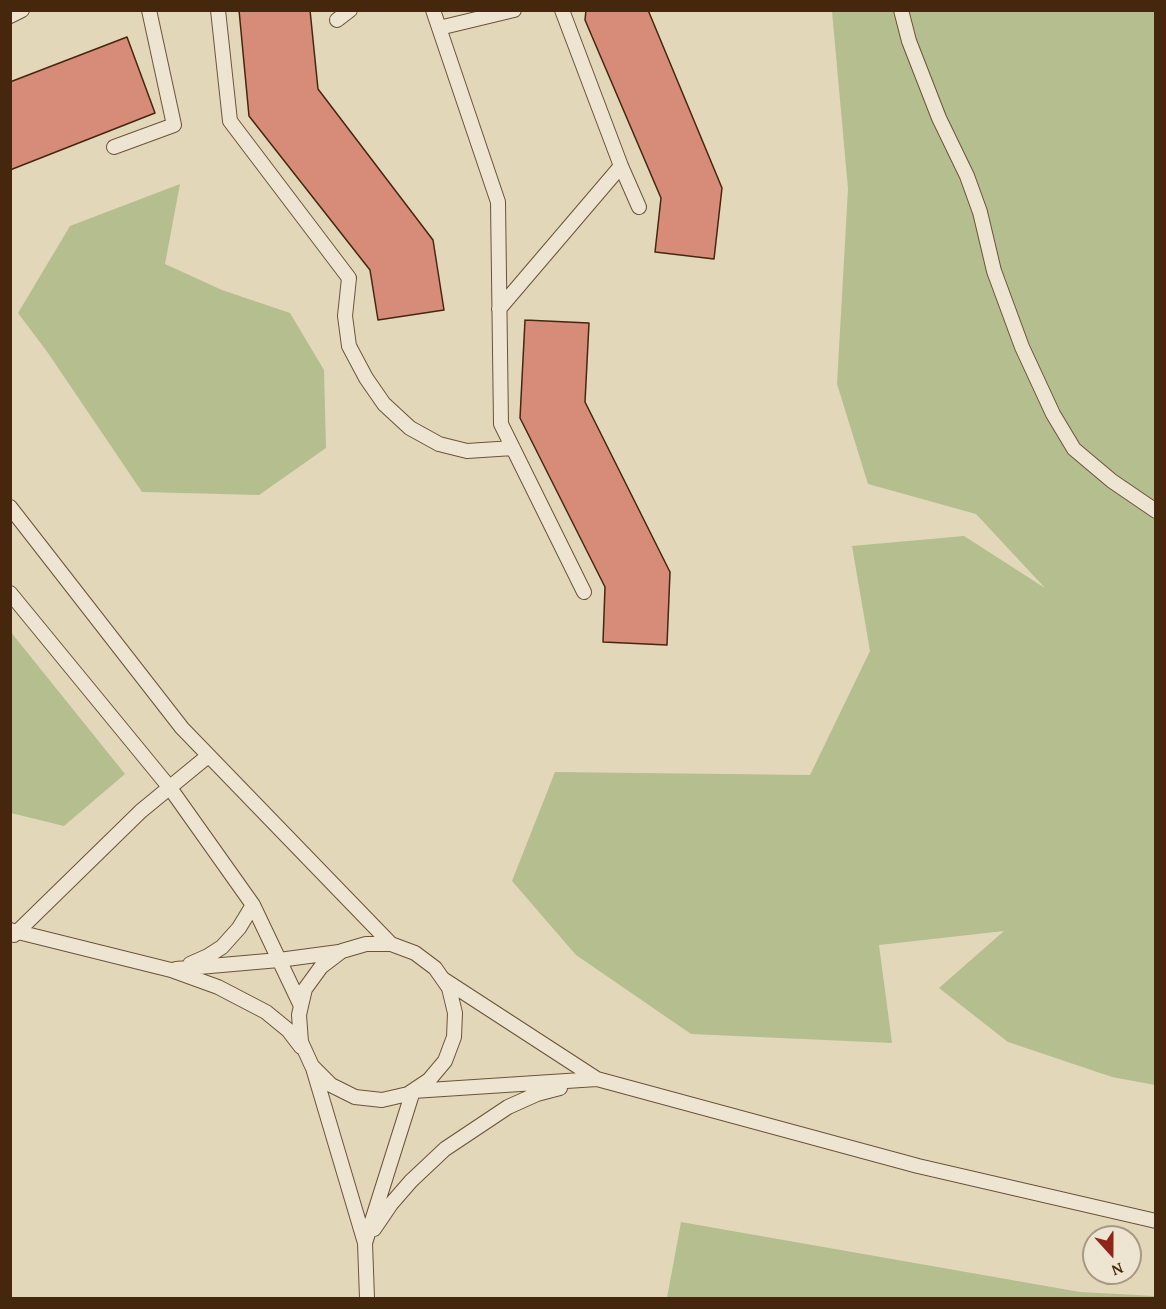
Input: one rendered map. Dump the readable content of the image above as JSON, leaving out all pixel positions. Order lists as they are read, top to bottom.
{
  "north": "bottom"
}
